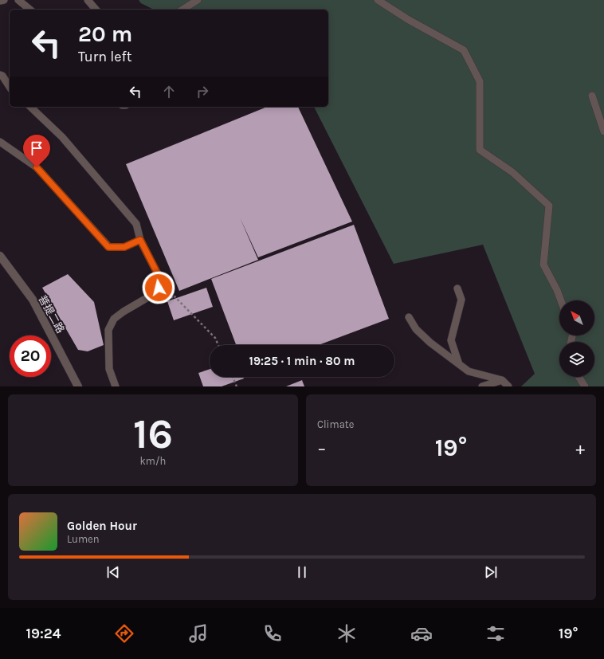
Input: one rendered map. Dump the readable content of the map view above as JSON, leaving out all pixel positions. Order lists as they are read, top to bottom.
{
  "streets": {
    "street": ["菩提二路"]
  },
  "north": "top left",
  "page": {
    "turn": ["20 m", "Turn left"],
    "limit": "20",
    "trip": "19:25 · 1 min · 80 m",
    "tile": [
      ["16", "km/h"],
      "Climate"
    ],
    "heat": ["−", "19°", "+"],
    "song": ["Golden Hour", "Lumen"],
    "tabs": ["19:24", "19°"]
  }
}
